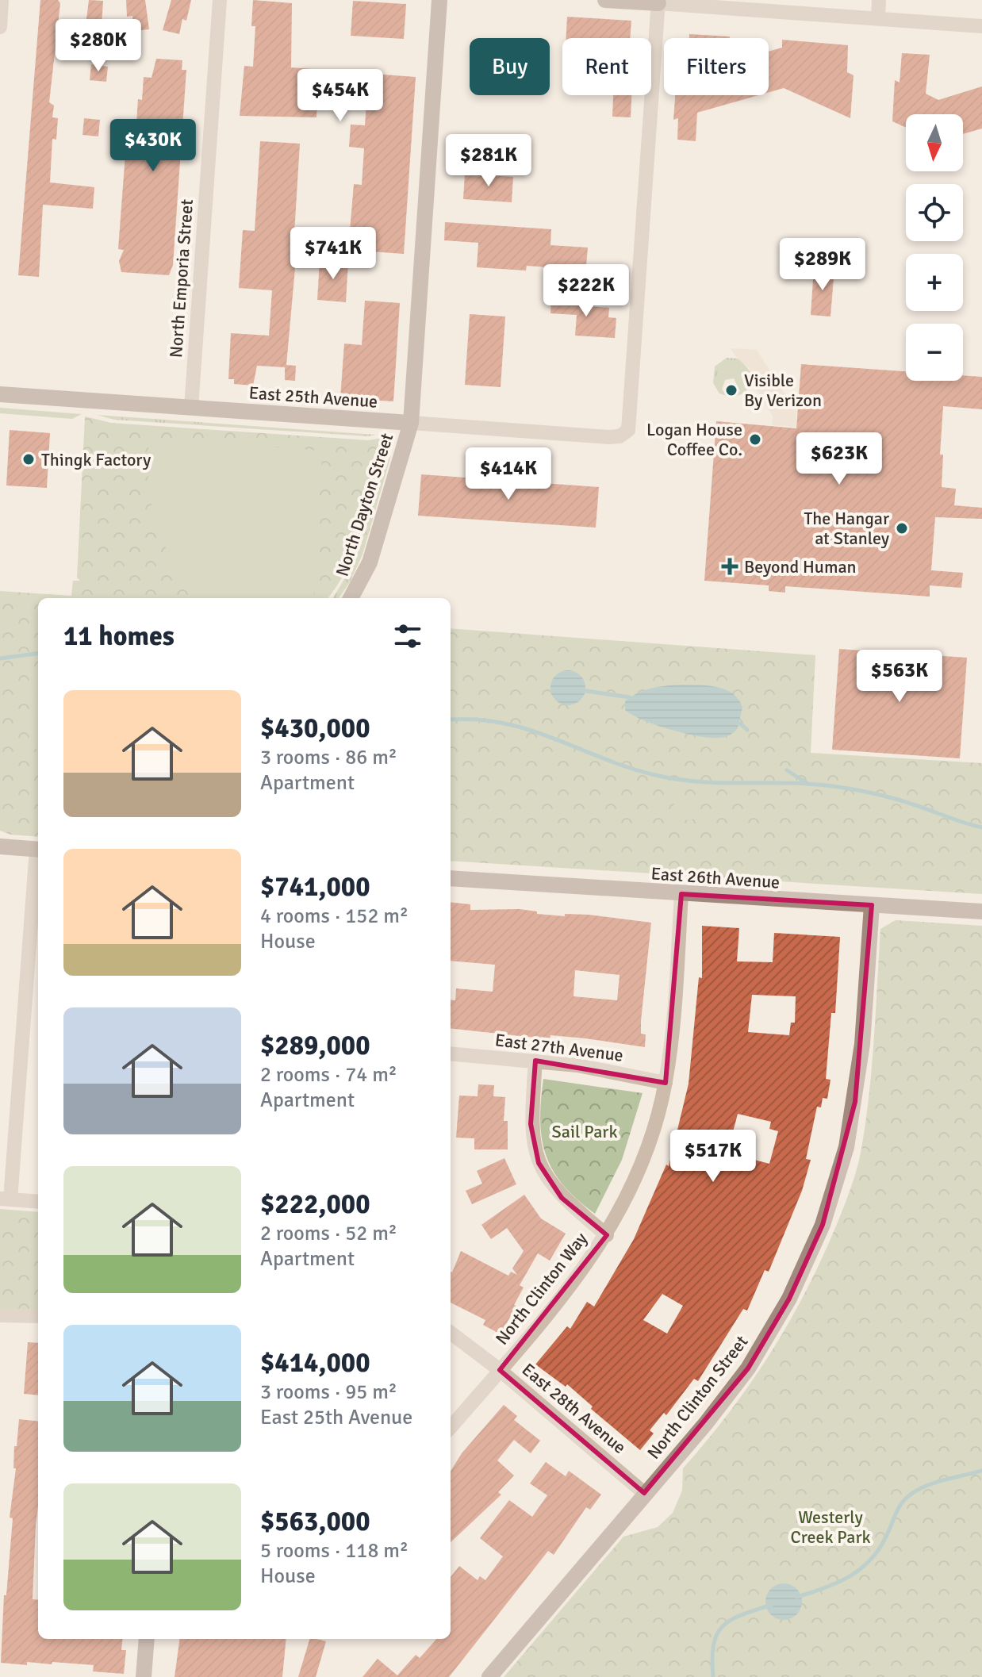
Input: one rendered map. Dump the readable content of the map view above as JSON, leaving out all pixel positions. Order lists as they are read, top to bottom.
{
  "streets": {
    "street": [
      "North Emporia Street",
      "East 25th Avenue",
      "North Dayton Street",
      "East 26th Avenue",
      "East 27th Avenue",
      "North Clinton Way",
      "North Clinton Street",
      "East 28th Avenue"
    ]
  },
  "crossings": [
    ["North Emporia Street", "East 25th Avenue"],
    ["East 25th Avenue", "North Dayton Street"],
    ["East 26th Avenue", "North Clinton Way"],
    ["East 26th Avenue", "North Clinton Street"],
    ["East 27th Avenue", "North Clinton Way"],
    ["North Clinton Way", "East 28th Avenue"],
    ["North Clinton Street", "East 28th Avenue"]
  ],
  "parks": ["Sail Park", "Westerly Creek Park"],
  "places": {
    "other": [
      "Visible By Verizon",
      "Logan House Coffee Co.",
      "Thingk Factory",
      "The Hangar at Stanley"
    ],
    "health": ["Beyond Human"]
  },
  "north": "bottom",
  "page": {
    "price": [
      "$280K",
      "$454K",
      "$430K",
      "$281K",
      "$741K",
      "$289K",
      "$222K",
      "$623K",
      "$414K",
      "$563K",
      "$517K"
    ],
    "chip": ["Buy", "Rent", "Filters"],
    "map_buttons": ["+", "−"],
    "heading": "11 homes",
    "list": [
      {
        "name": "$430,000",
        "note": "3 rooms · 86 m² · Apartment"
      },
      {
        "name": "$741,000",
        "note": "4 rooms · 152 m² · House"
      },
      {
        "name": "$289,000",
        "note": "2 rooms · 74 m² · Apartment"
      },
      {
        "name": "$222,000",
        "note": "2 rooms · 52 m² · Apartment"
      },
      {
        "name": "$414,000",
        "note": "3 rooms · 95 m² · East 25th Avenue"
      },
      {
        "name": "$563,000",
        "note": "5 rooms · 118 m² · House"
      }
    ]
  }
}
